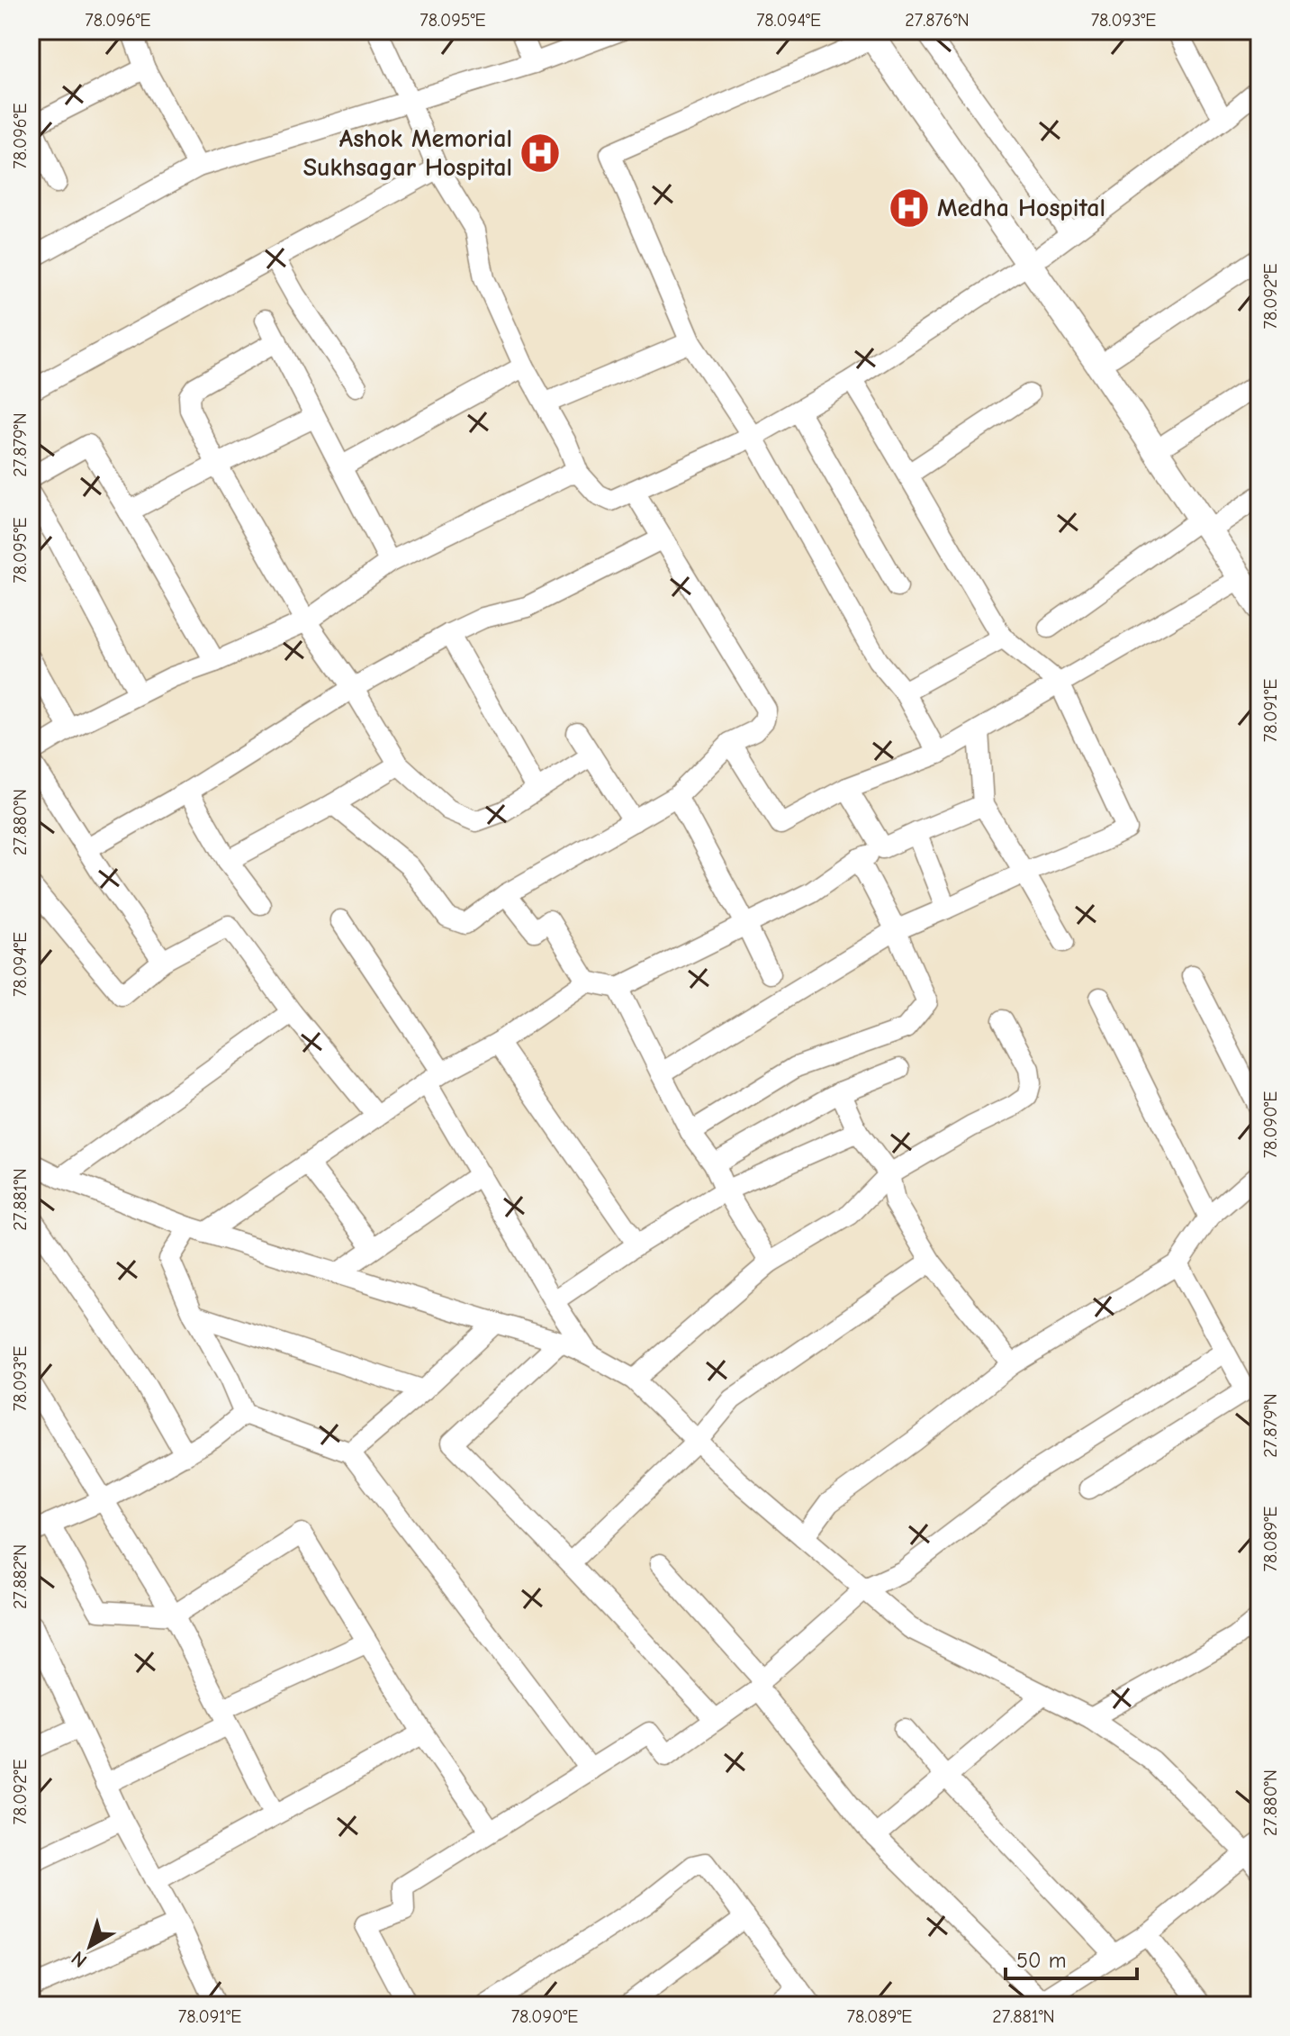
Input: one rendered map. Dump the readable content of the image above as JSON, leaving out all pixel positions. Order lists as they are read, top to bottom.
{
  "places": {
    "hospital": ["Ashok Memorial Sukhsagar Hospital", "Medha Hospital"]
  },
  "scale_bar": "50 m",
  "north": "bottom left",
  "coordinates": [
    "78.096°E",
    "78.095°E",
    "78.094°E",
    "27.876°N",
    "78.093°E",
    "78.092°E",
    "27.879°N",
    "78.091°E",
    "27.880°N",
    "78.090°E",
    "27.881°N",
    "78.089°E",
    "27.882°N"
  ]
}
